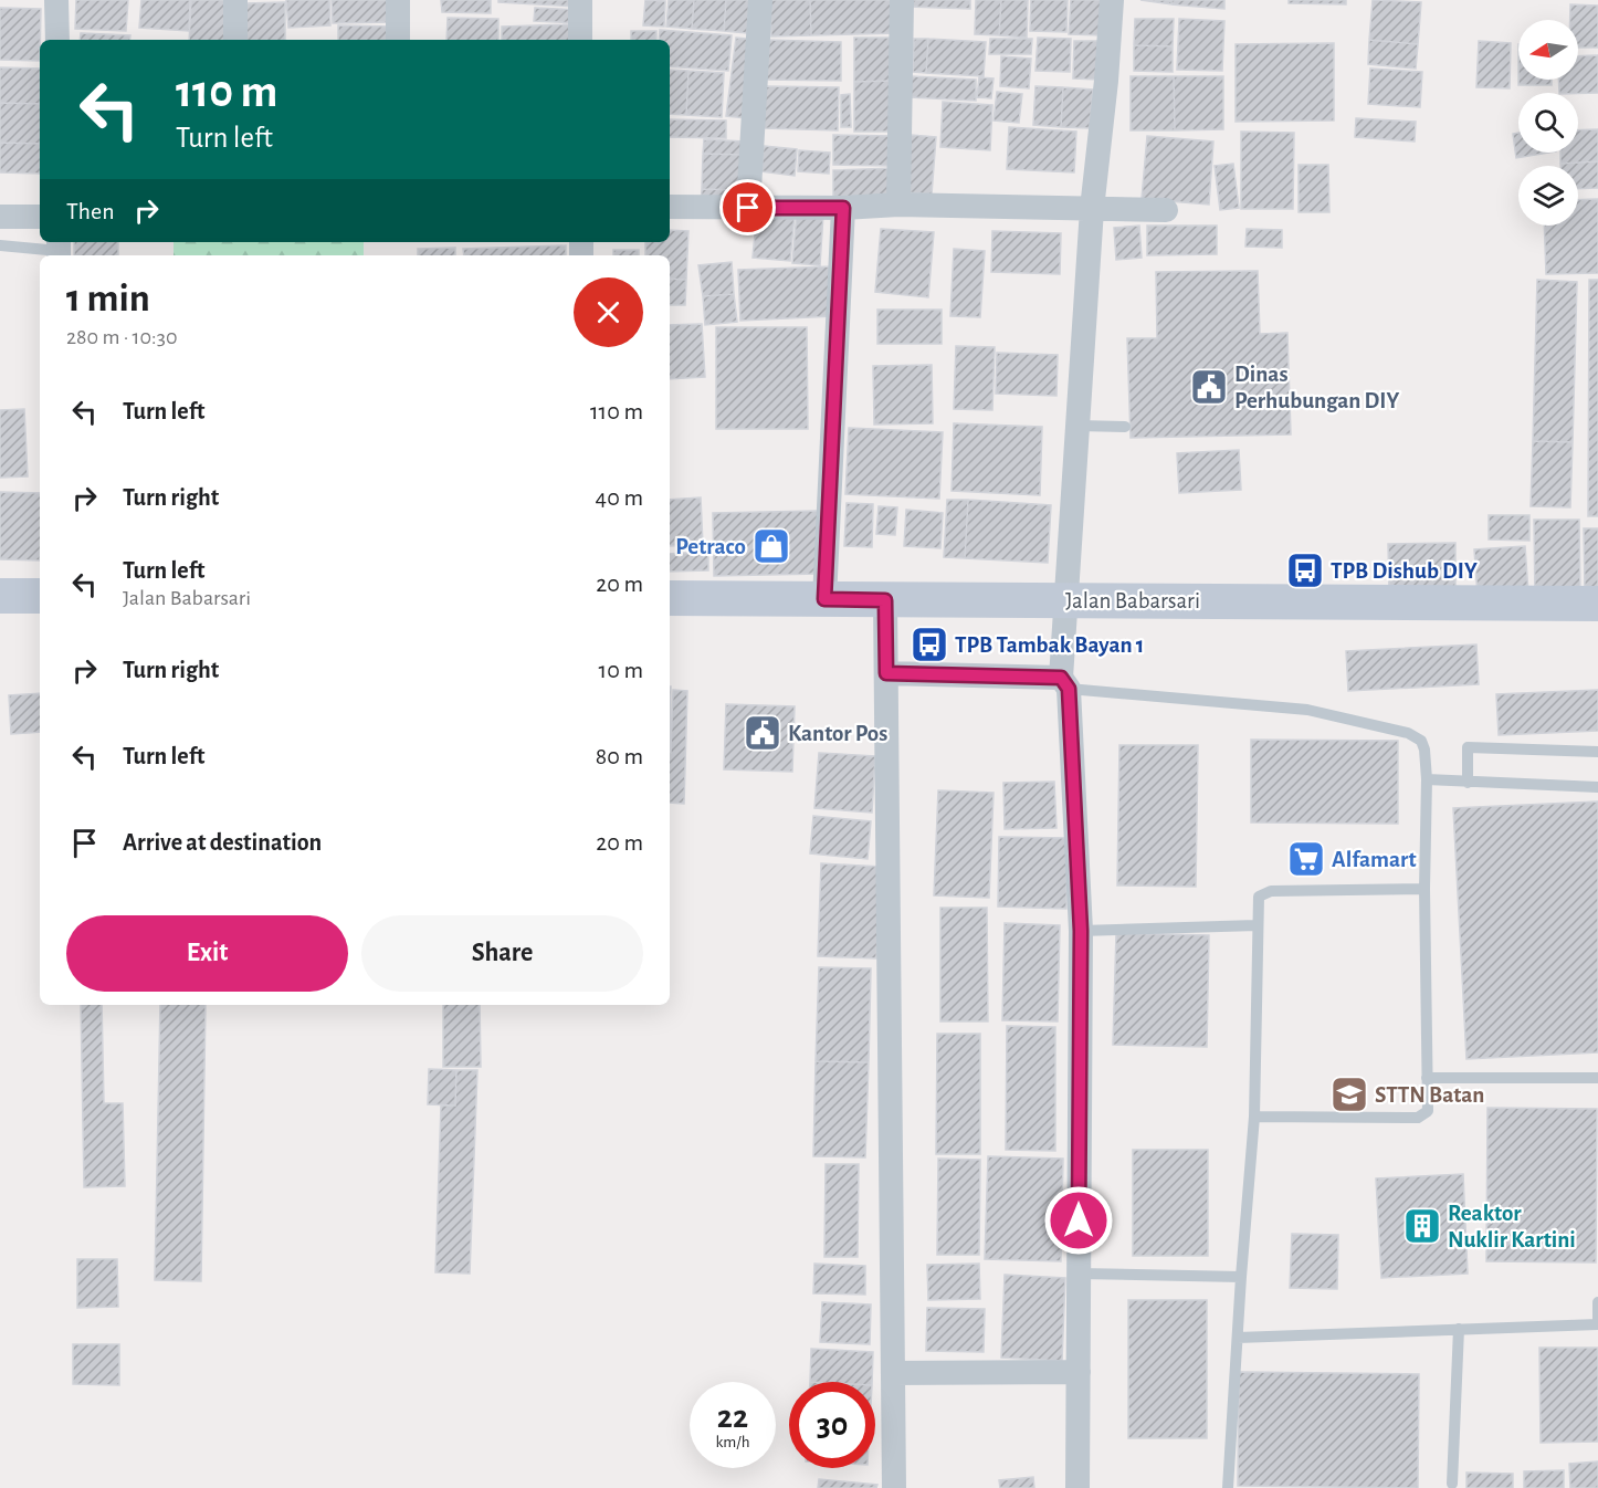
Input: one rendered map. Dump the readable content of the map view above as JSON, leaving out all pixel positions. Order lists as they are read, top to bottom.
{
  "streets": {
    "street": ["Jalan Babarsari"]
  },
  "places": {
    "public building": ["Dinas Perhubungan DIY", "Kantor Pos"],
    "shop": ["Petraco"],
    "bus stop": ["TPB Dishub DIY", "TPB Tambak Bayan 1"],
    "supermarket": ["Alfamart"],
    "school or university": ["STTN Batan"],
    "building": ["Reaktor Nuklir Kartini"]
  },
  "north": "left",
  "page": {
    "turn": ["110 m", "Turn left"],
    "then": "Then",
    "heading": ["1 min", "280 m · 10:30"],
    "list": [
      {
        "name": "Turn left",
        "value": "110 m"
      },
      {
        "name": "Turn right",
        "value": "40 m"
      },
      {
        "name": "Turn left",
        "note": "Jalan Babarsari",
        "value": "20 m"
      },
      {
        "name": "Turn right",
        "value": "10 m"
      },
      {
        "name": "Turn left",
        "value": "80 m"
      },
      {
        "name": "Arrive at destination",
        "value": "20 m"
      }
    ],
    "buttons": ["Exit", "Share"],
    "speed": "22 km/h",
    "limit": "30"
  }
}
